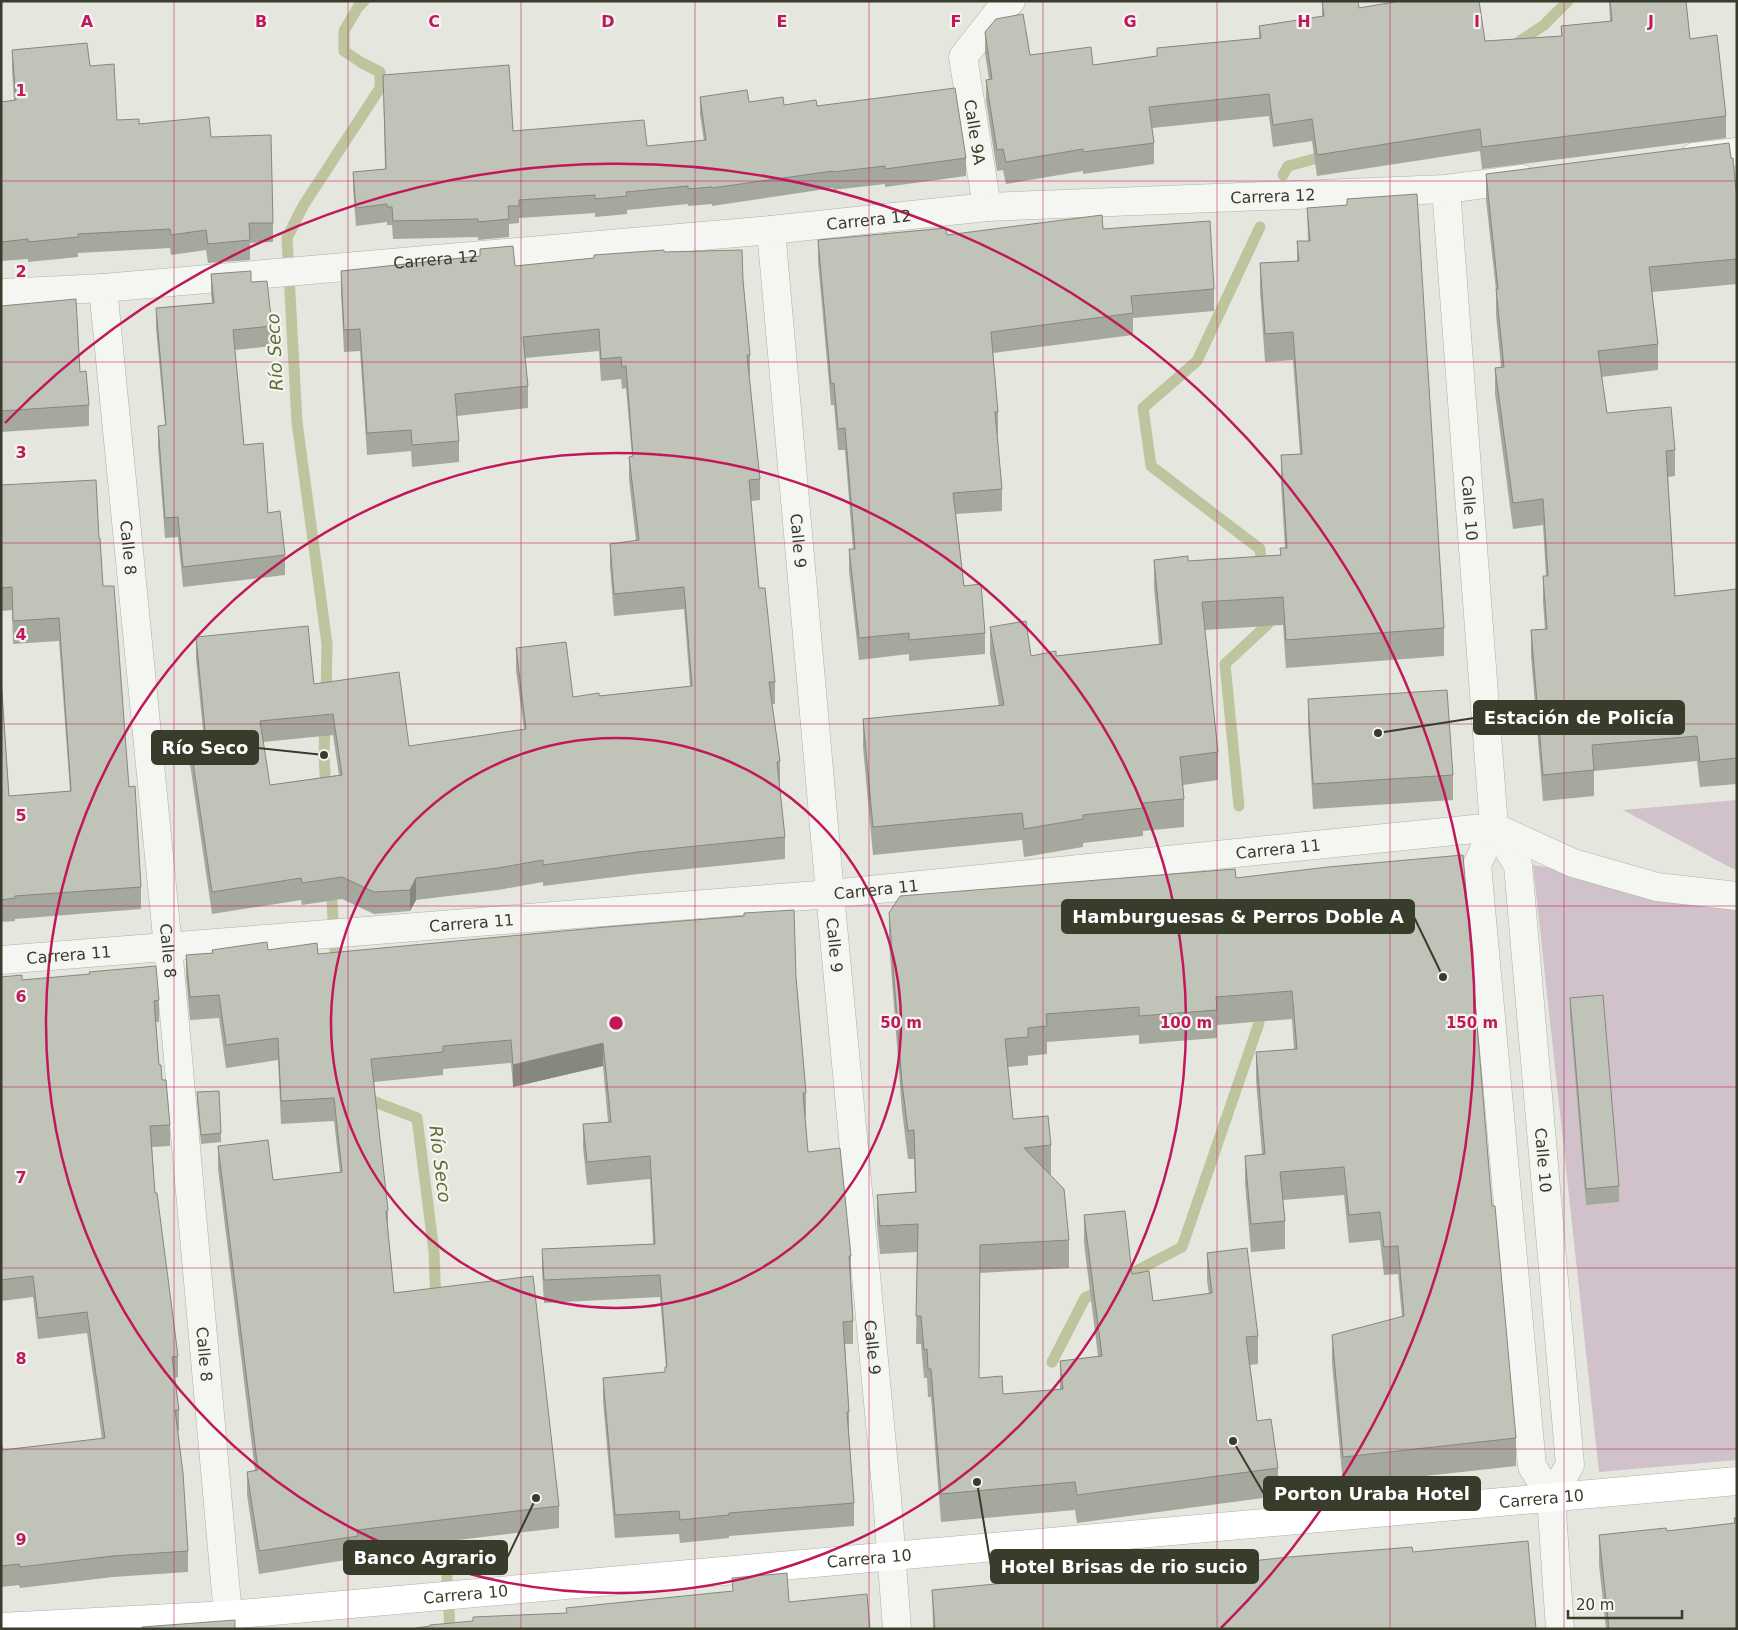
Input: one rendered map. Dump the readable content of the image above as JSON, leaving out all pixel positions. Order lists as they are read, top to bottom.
{
  "streets": {
    "main road": ["Carrera 10"],
    "street": [
      "Calle 9A",
      "Carrera 12",
      "Calle 10",
      "Calle 9",
      "Calle 8",
      "Carrera 11"
    ]
  },
  "crossings": [
    ["Calle 9A", "Carrera 12"],
    ["Carrera 12", "Calle 10"],
    ["Carrera 12", "Calle 9"],
    ["Carrera 12", "Calle 8"],
    ["Calle 10", "Carrera 11"],
    ["Calle 10", "Carrera 10"],
    ["Calle 9", "Carrera 11"],
    ["Calle 9", "Carrera 10"],
    ["Calle 8", "Carrera 11"],
    ["Calle 8", "Carrera 10"]
  ],
  "water": ["Río Seco"],
  "places": [
    "Estación de Policía",
    "Río Seco",
    "Hamburguesas & Perros Doble A",
    "Porton Uraba Hotel",
    "Hotel Brisas de rio sucio",
    "Banco Agrario"
  ],
  "scale_bar": "20 m",
  "grid": {
    "columns": [
      "A",
      "B",
      "C",
      "D",
      "E",
      "F",
      "G",
      "H",
      "I",
      "J"
    ],
    "rows": [
      "1",
      "2",
      "3",
      "4",
      "5",
      "6",
      "7",
      "8",
      "9"
    ]
  },
  "rings": ["50 m", "100 m", "150 m"]
}
